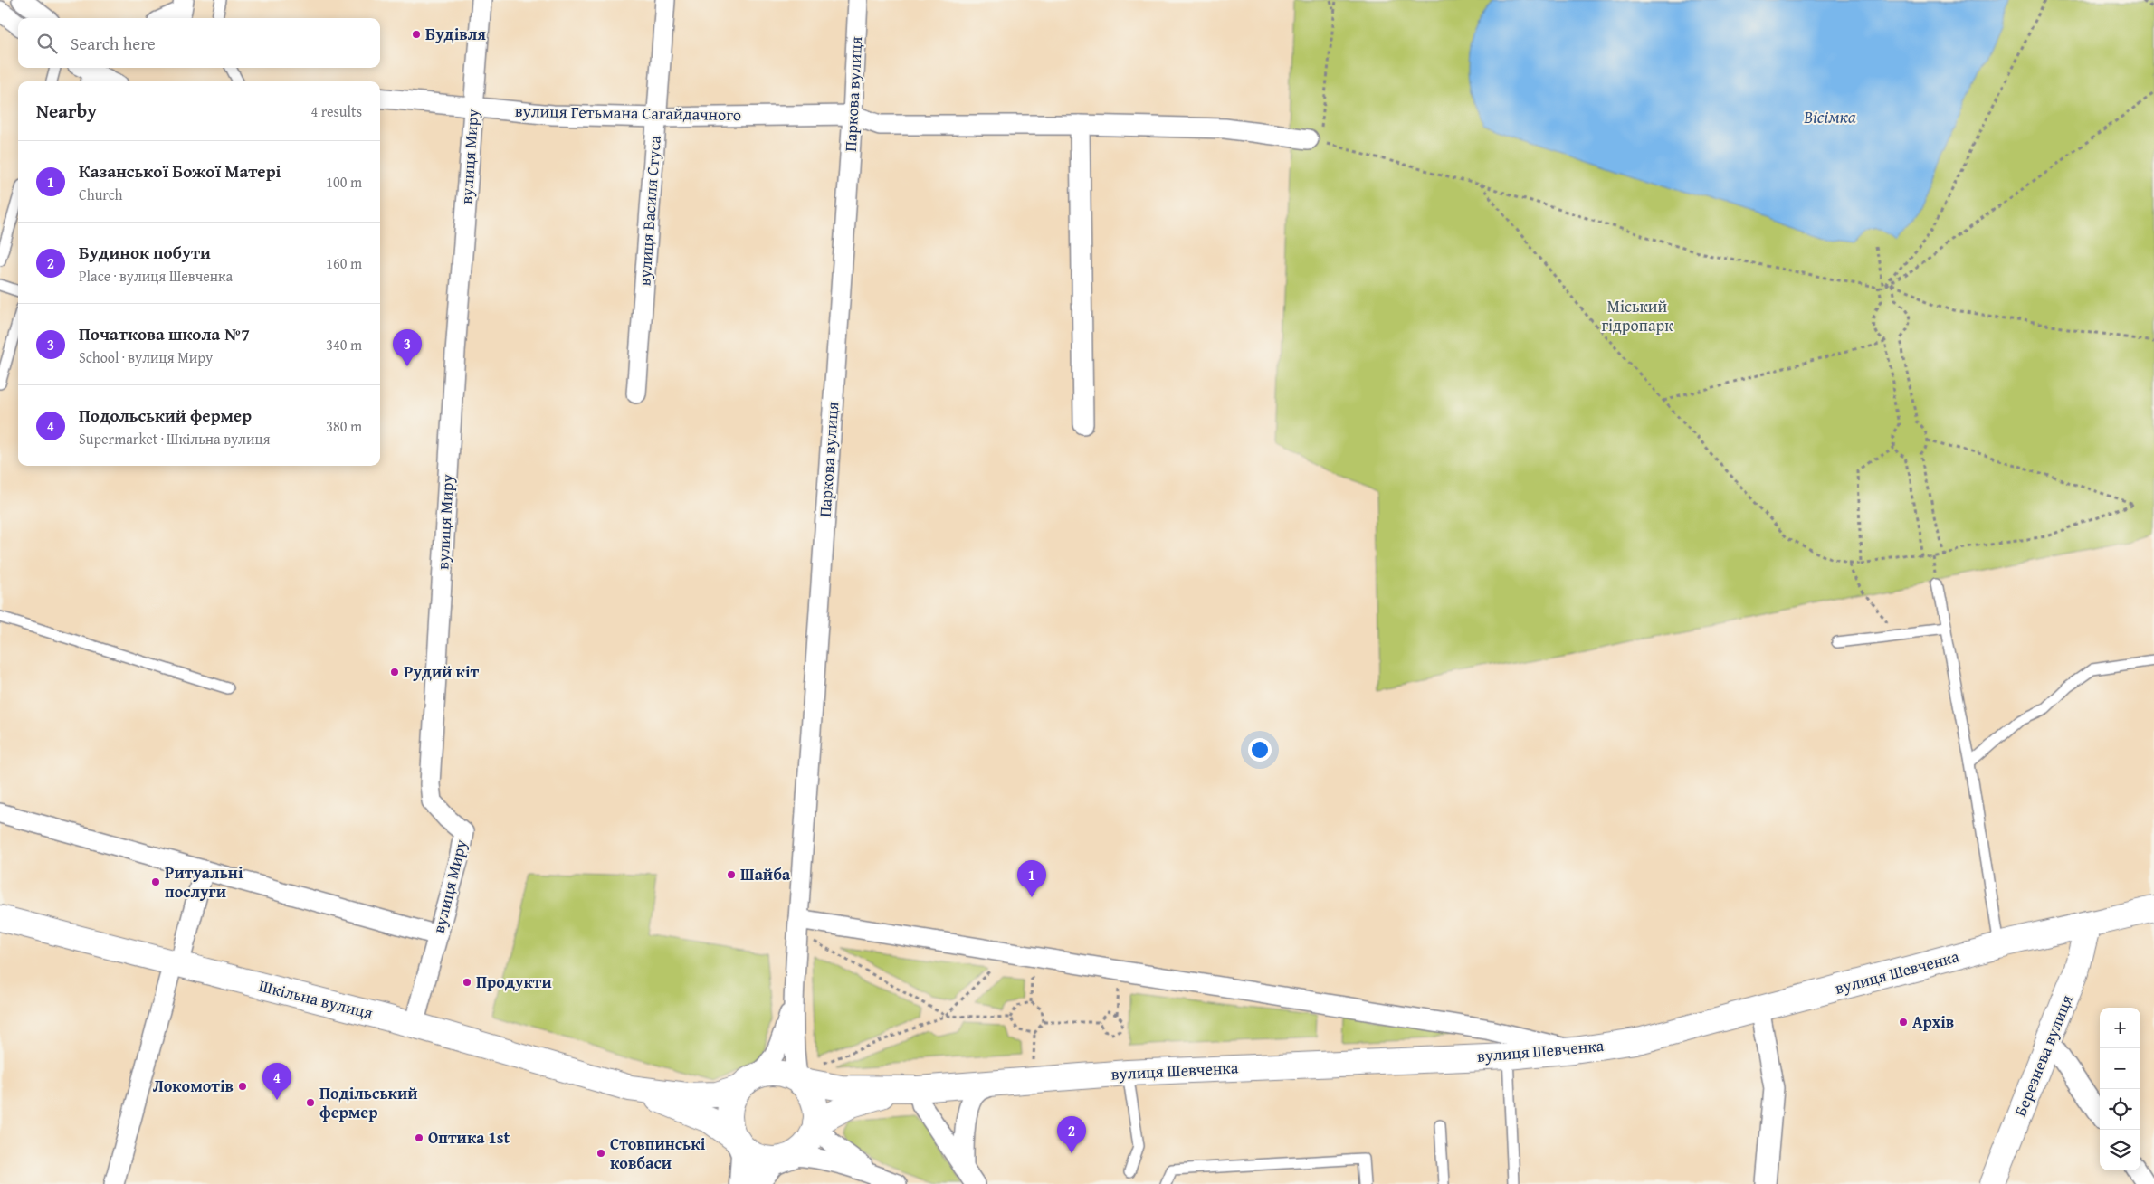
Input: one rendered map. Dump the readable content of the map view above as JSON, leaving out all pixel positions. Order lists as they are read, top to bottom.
{
  "streets": {
    "main road": ["вулиця Шевченка", "Шкільна вулиця", "Березнева вулиця"],
    "street": [
      "Паркова вулиця",
      "вулиця Гетьмана Сагайдачного",
      "вулиця Миру",
      "вулиця Василя Стуса"
    ]
  },
  "crossings": [
    ["Паркова вулиця", "вулиця Гетьмана Сагайдачного"],
    ["вулиця Гетьмана Сагайдачного", "вулиця Миру"],
    ["вулиця Гетьмана Сагайдачного", "вулиця Василя Стуса"],
    ["вулиця Миру", "Шкільна вулиця"],
    ["вулиця Шевченка", "Шкільна вулиця"],
    ["вулиця Шевченка", "Березнева вулиця"]
  ],
  "water": ["Вісімка"],
  "parks": ["Міський гідропарк"],
  "places": [
    "Будівля",
    "Рудий кіт",
    "Шайба",
    "Ритуальнi послуги",
    "Продукти",
    "Архiв",
    "Локомотiв",
    "Подільський фермер",
    "Оптика 1st",
    "Стовпинські ковбаси"
  ],
  "page": {
    "search": "Search here",
    "heading": ["Nearby", "4 results"],
    "list": [
      {
        "mark": "1",
        "name": "Казанської Божої Матері",
        "note": "Church",
        "value": "100 m"
      },
      {
        "mark": "2",
        "name": "Будинок побути",
        "note": "Place · вулиця Шевченка",
        "value": "160 m"
      },
      {
        "mark": "3",
        "name": "Початкова школа №7",
        "note": "School · вулиця Миру",
        "value": "340 m"
      },
      {
        "mark": "4",
        "name": "Подольський фермер",
        "note": "Supermarket · Шкільна вулиця",
        "value": "380 m"
      }
    ],
    "pins": [
      "3",
      "1",
      "4",
      "2"
    ],
    "map_buttons": ["+", "−"]
  }
}
